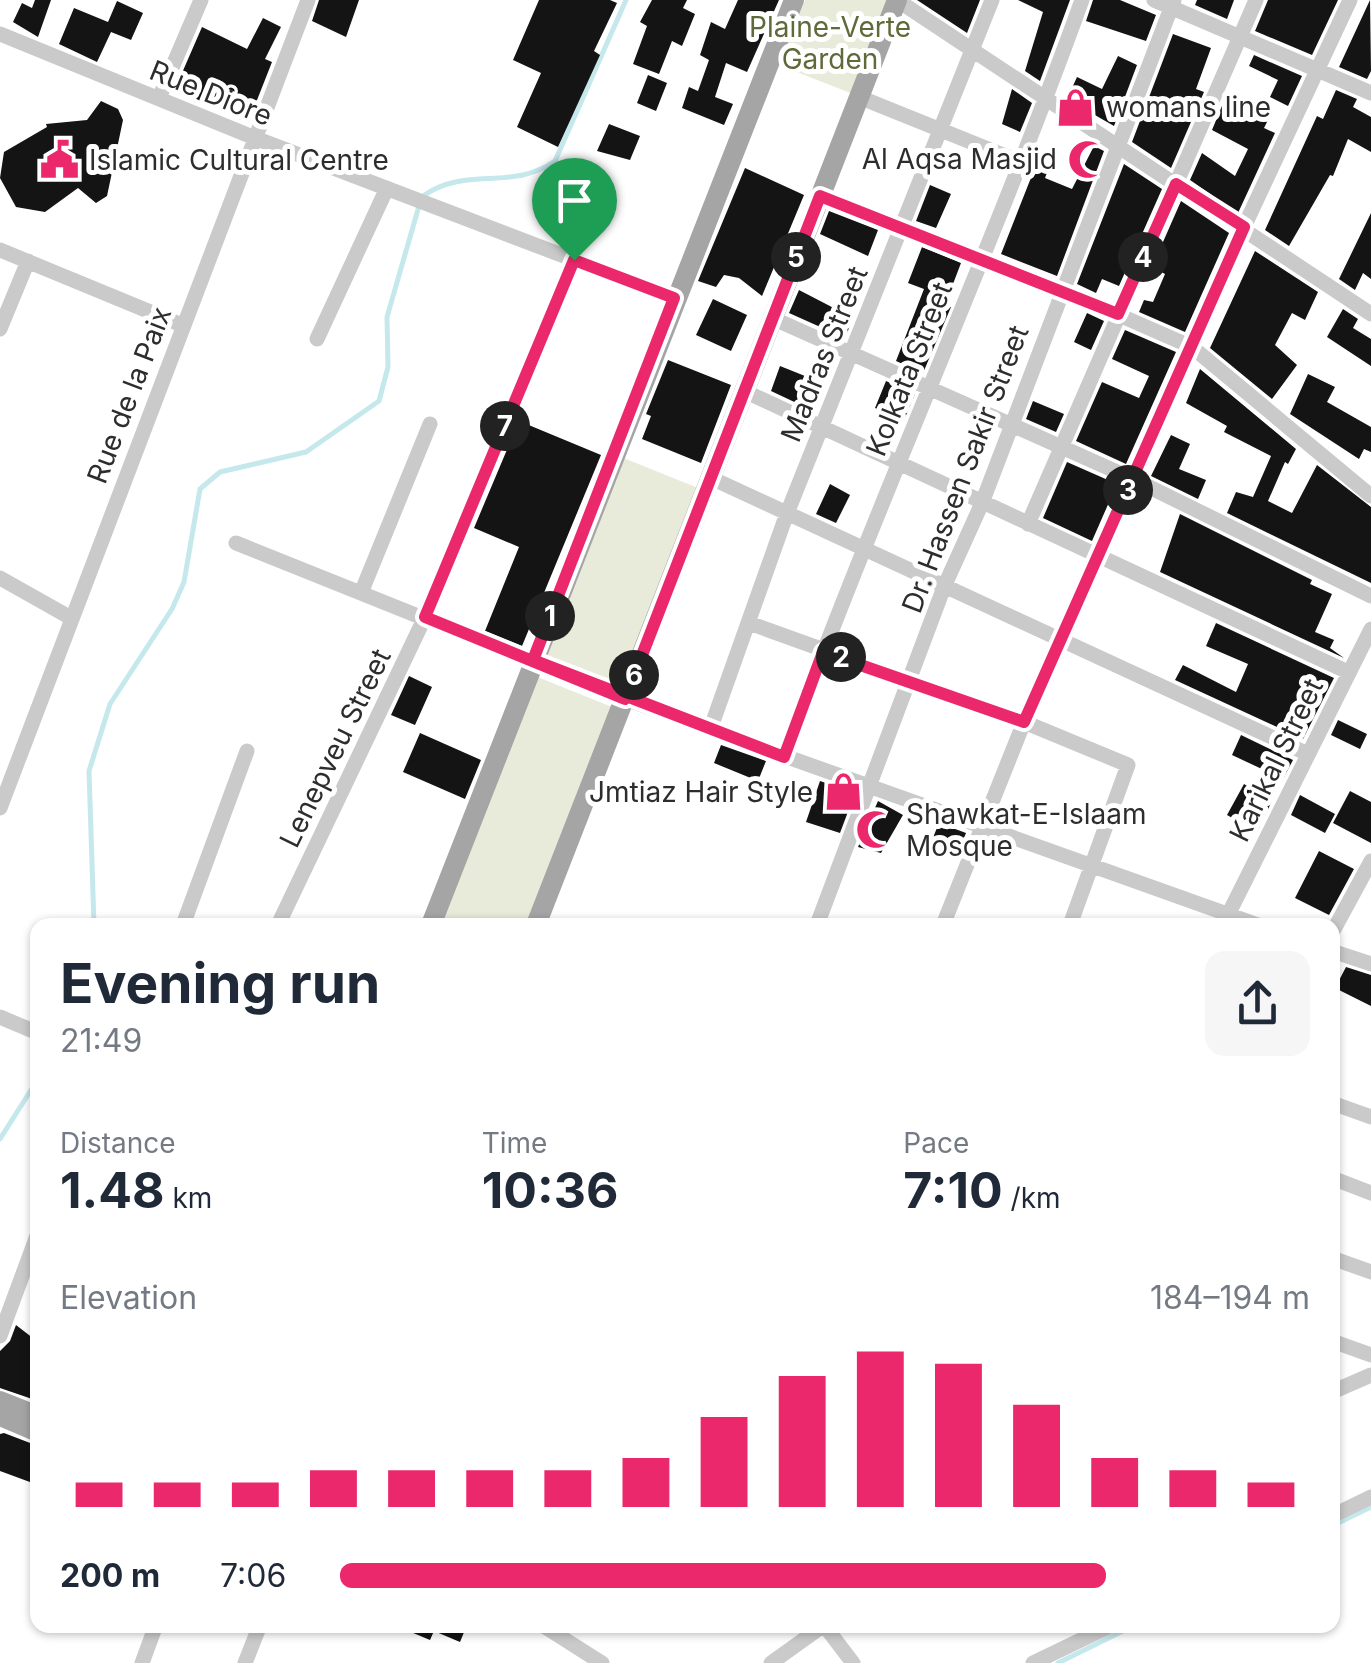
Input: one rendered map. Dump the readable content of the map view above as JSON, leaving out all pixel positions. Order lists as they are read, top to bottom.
{
  "streets": {
    "street": [
      "Rue Diore",
      "Madras Street",
      "Kolkata Street",
      "Rue de la Paix",
      "Dr. Hassen Sakir Street",
      "Lenepveu Street",
      "Karikal Street"
    ]
  },
  "crossings": [
    ["Rue Diore", "Rue de la Paix"],
    ["Rue Diore", "Lenepveu Street"]
  ],
  "parks": ["Plaine-Verte Garden"],
  "places": {
    "shop": ["womans line", "Jmtiaz Hair Style"],
    "mosque": ["Al Aqsa Masjid", "Shawkat-E-Islaam Mosque"],
    "public building": ["Islamic Cultural Centre"]
  },
  "page": {
    "pins": [
      "4",
      "5",
      "7",
      "3",
      "1",
      "2",
      "6"
    ],
    "heading": ["Evening run", "21:49"],
    "stats": [
      ["Distance", "1.48 km"],
      ["Time", "10:36"],
      ["Pace", "7:10 /km"]
    ],
    "chart": ["Elevation", "184–194 m"],
    "list": [
      {
        "name": "200 m",
        "note": "7:06"
      }
    ]
  }
}
